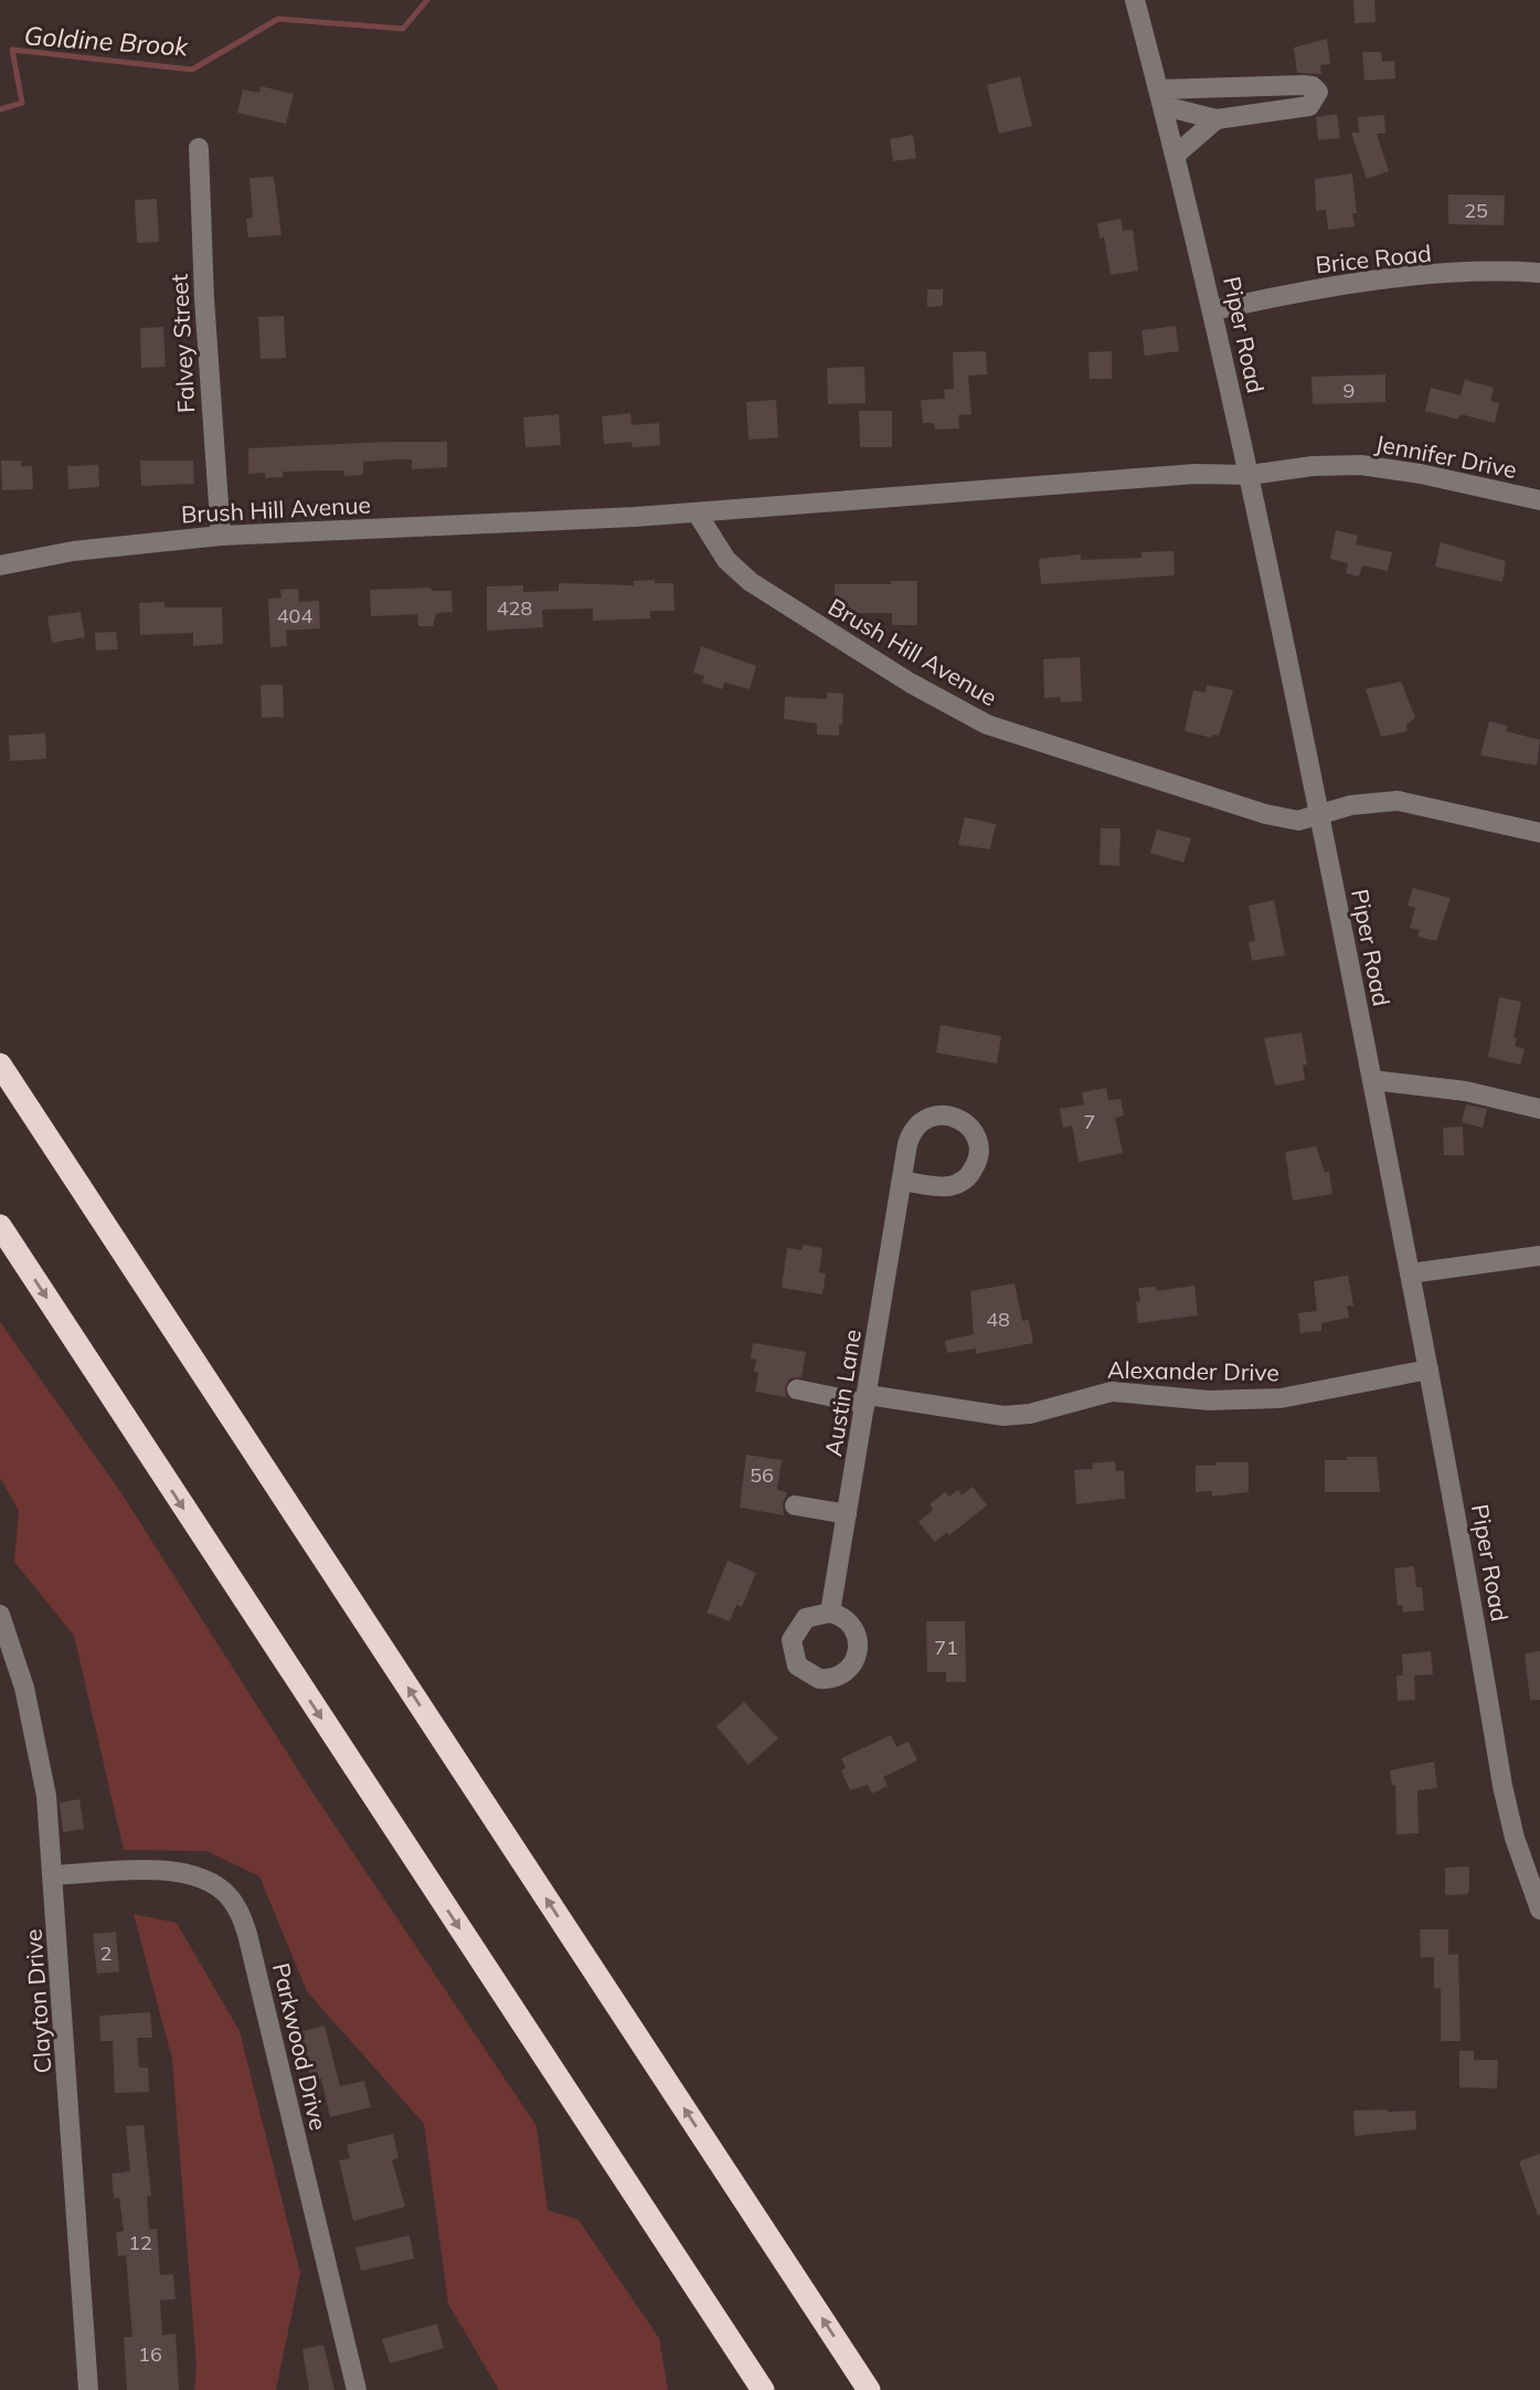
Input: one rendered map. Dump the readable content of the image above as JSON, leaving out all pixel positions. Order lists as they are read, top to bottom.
{
  "streets": {
    "street": [
      "Brice Road",
      "Piper Road",
      "Falvey Street",
      "Jennifer Drive",
      "Brush Hill Avenue",
      "Alexander Drive",
      "Austin Lane",
      "Clayton Drive",
      "Parkwood Drive"
    ]
  },
  "crossings": [
    ["Brice Road", "Piper Road"],
    ["Piper Road", "Jennifer Drive"],
    ["Piper Road", "Brush Hill Avenue"],
    ["Piper Road", "Alexander Drive"],
    ["Falvey Street", "Brush Hill Avenue"],
    ["Jennifer Drive", "Brush Hill Avenue"],
    ["Alexander Drive", "Austin Lane"],
    ["Clayton Drive", "Parkwood Drive"]
  ],
  "water": ["Goldine Brook"],
  "house_numbers": [
    "25",
    "9",
    "428",
    "404",
    "7",
    "48",
    "56",
    "71",
    "2",
    "12",
    "16"
  ]
}
